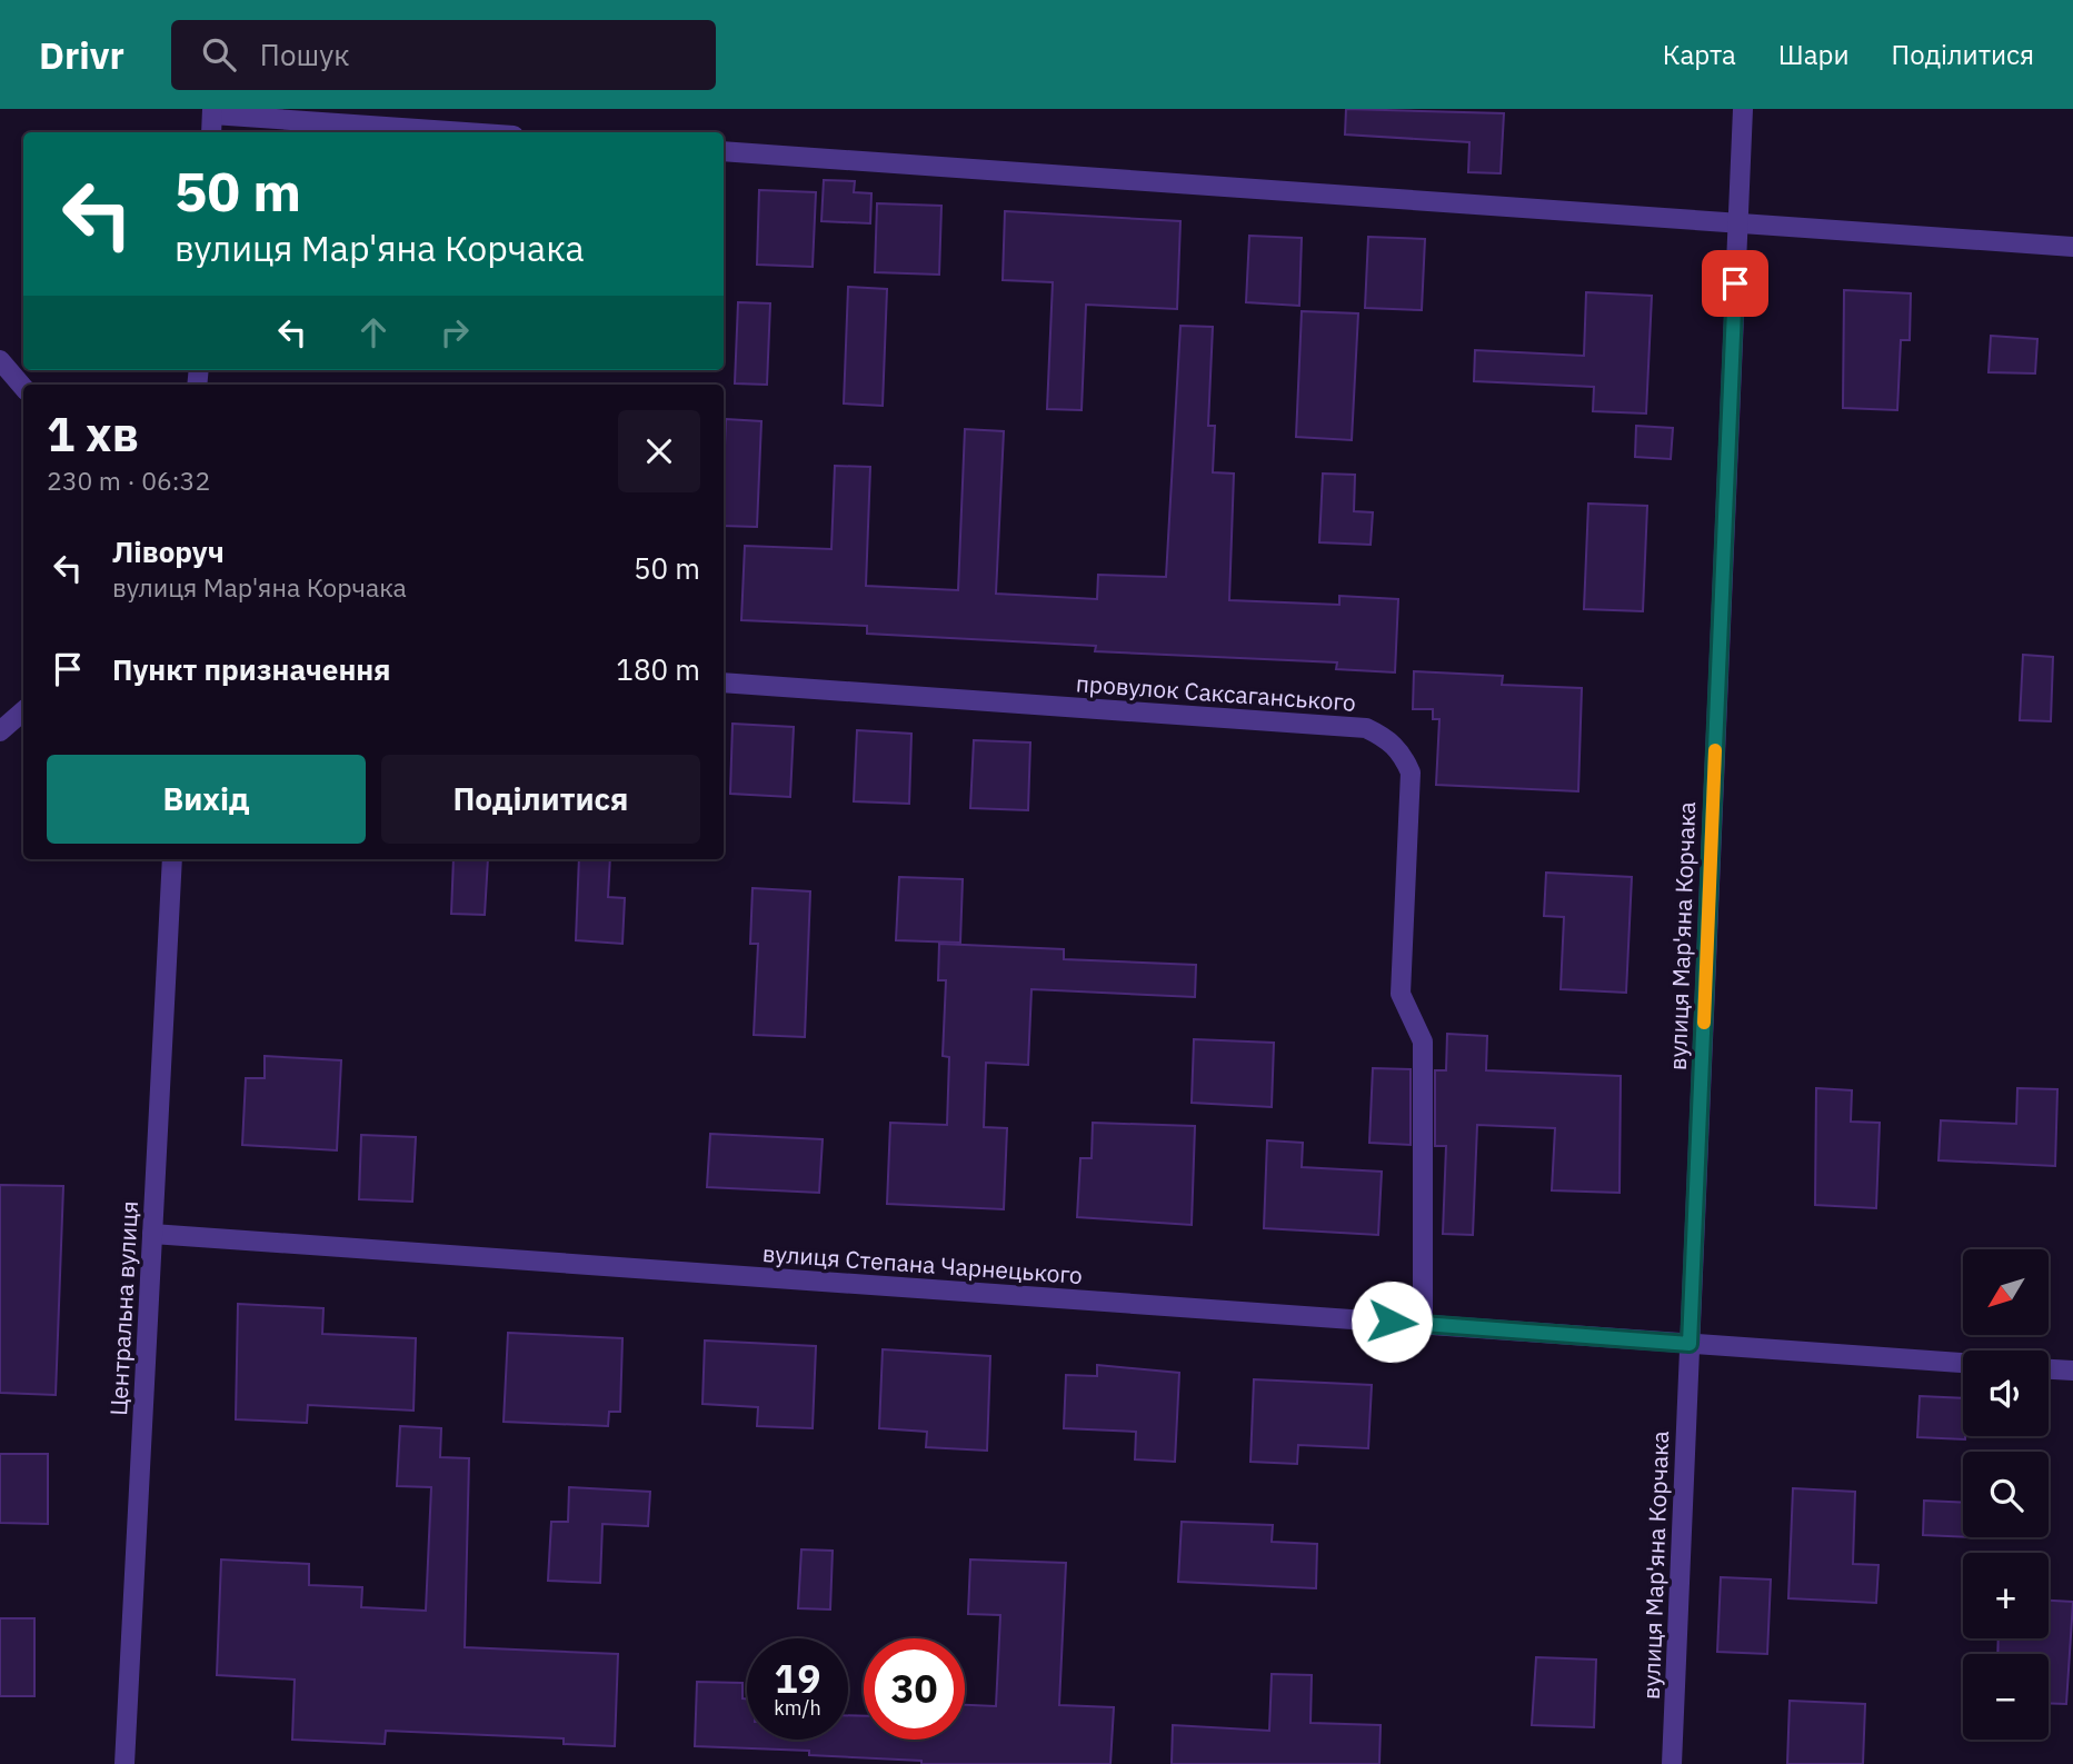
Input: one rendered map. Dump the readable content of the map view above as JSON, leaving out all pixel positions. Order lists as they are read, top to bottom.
{
  "streets": {
    "street": [
      "провулок Саксаганського",
      "вулиця Мар'яна Корчака",
      "вулиця Степана Чарнецького",
      "Центральна вулиця"
    ]
  },
  "crossings": [
    ["провулок Саксаганського", "вулиця Степана Чарнецького"],
    ["вулиця Мар'яна Корчака", "вулиця Степана Чарнецького"],
    ["вулиця Степана Чарнецького", "Центральна вулиця"]
  ],
  "north": "bottom left",
  "page": {
    "header": "Drivr",
    "search": "Пошук",
    "nav": ["Карта", "Шари", "Поділитися"],
    "turn": ["50 m", "вулиця Мар'яна Корчака"],
    "heading": ["1 хв", "230 m · 06:32"],
    "list": [
      {
        "name": "Ліворуч",
        "note": "вулиця Мар'яна Корчака",
        "value": "50 m"
      },
      {
        "name": "Пункт призначення",
        "value": "180 m"
      }
    ],
    "buttons": ["Вихід", "Поділитися"],
    "map_buttons": ["+", "−"],
    "speed": "19 km/h",
    "limit": "30"
  }
}
